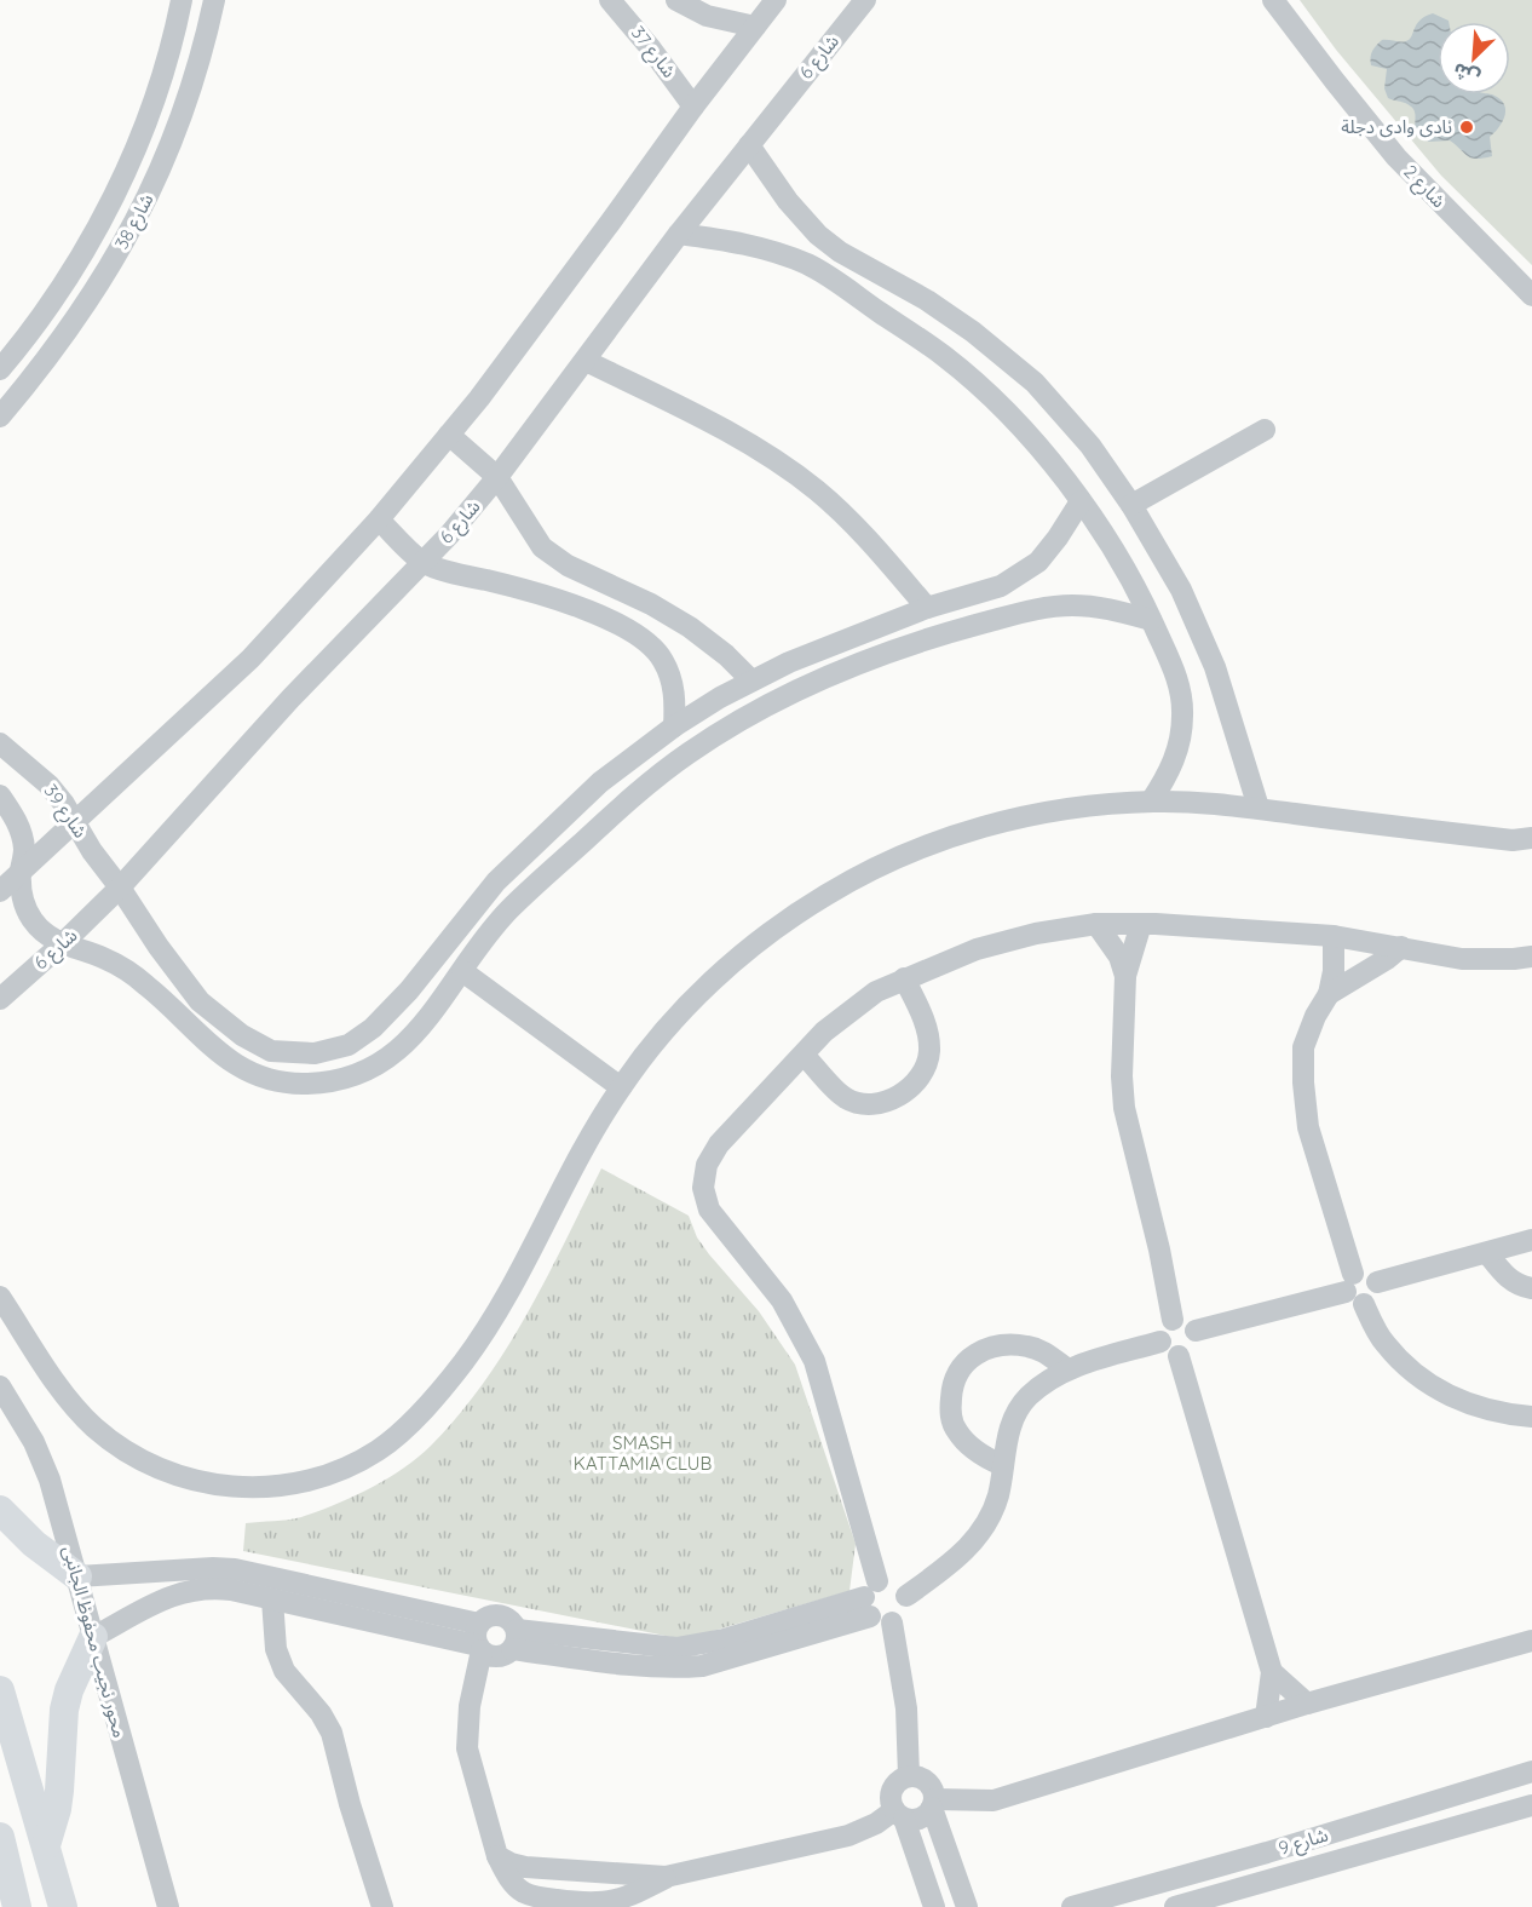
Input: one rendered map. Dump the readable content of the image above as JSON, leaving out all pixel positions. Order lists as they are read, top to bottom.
{
  "streets": {
    "street": [
      "شارع 37",
      "شارع 6",
      "شارع 2",
      "شارع 38",
      "شارع 39",
      "محور نجيب محفوظ الجانبى",
      "شارع 9"
    ]
  },
  "crossings": [
    ["شارع 6", "شارع 39"]
  ],
  "parks": ["SMASH KATTAMIA CLUB"],
  "places": ["نادى وادى دجلة"],
  "north": "bottom left"
}
